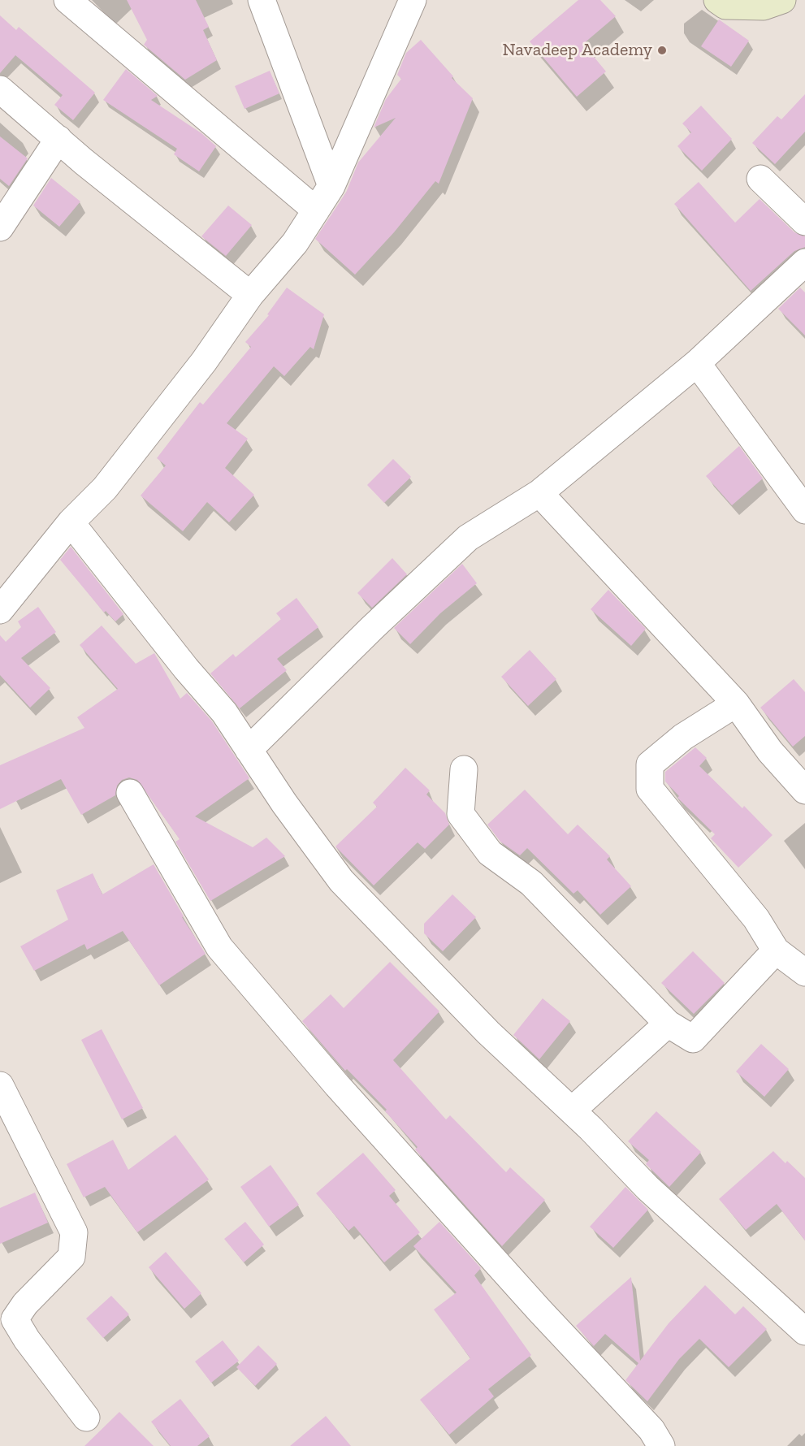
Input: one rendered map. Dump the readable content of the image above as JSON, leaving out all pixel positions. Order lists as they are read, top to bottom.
{
  "places": ["Navadeep Academy"]
}
